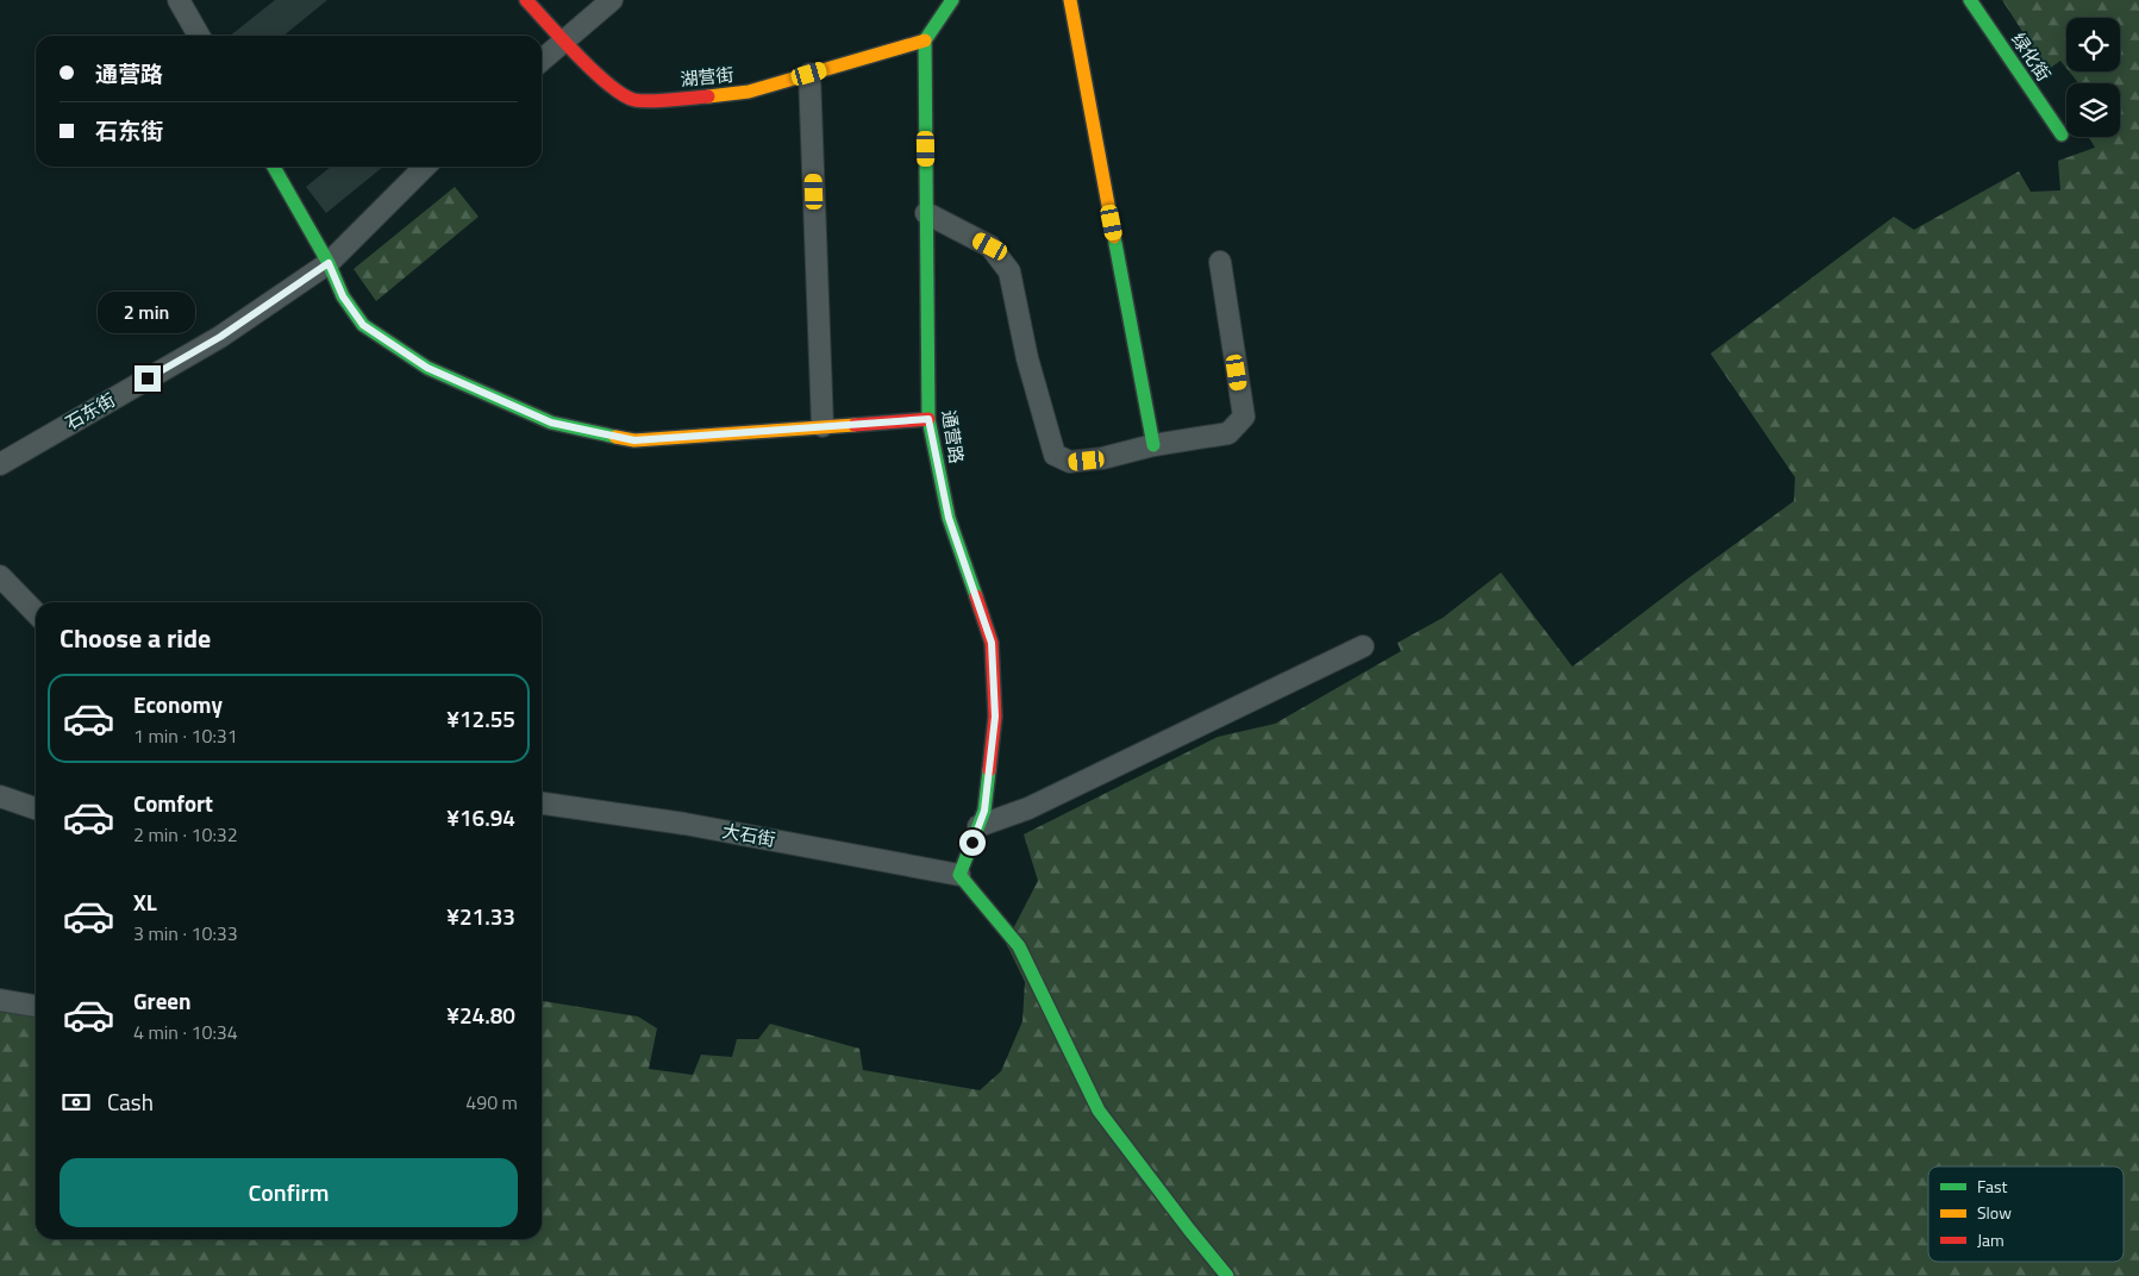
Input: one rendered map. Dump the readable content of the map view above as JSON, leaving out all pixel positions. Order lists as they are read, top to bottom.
{
  "streets": {
    "street": [
      "绿化街",
      "湖营街",
      "石东街",
      "通营路",
      "大石街"
    ]
  },
  "crossings": [
    ["湖营街", "通营路"],
    ["通营路", "大石街"]
  ],
  "legend": ["Fast", "Slow", "Jam"],
  "page": {
    "banner": ["通营路", "石东街"],
    "bubble": "2 min",
    "heading": "Choose a ride",
    "list": [
      {
        "name": "Economy",
        "note": "1 min · 10:31",
        "value": "¥12.55"
      },
      {
        "name": "Comfort",
        "note": "2 min · 10:32",
        "value": "¥16.94"
      },
      {
        "name": "XL",
        "note": "3 min · 10:33",
        "value": "¥21.33"
      },
      {
        "name": "Green",
        "note": "4 min · 10:34",
        "value": "¥24.80"
      }
    ],
    "pay": ["Cash", "490 m"],
    "buttons": "Confirm"
  }
}
